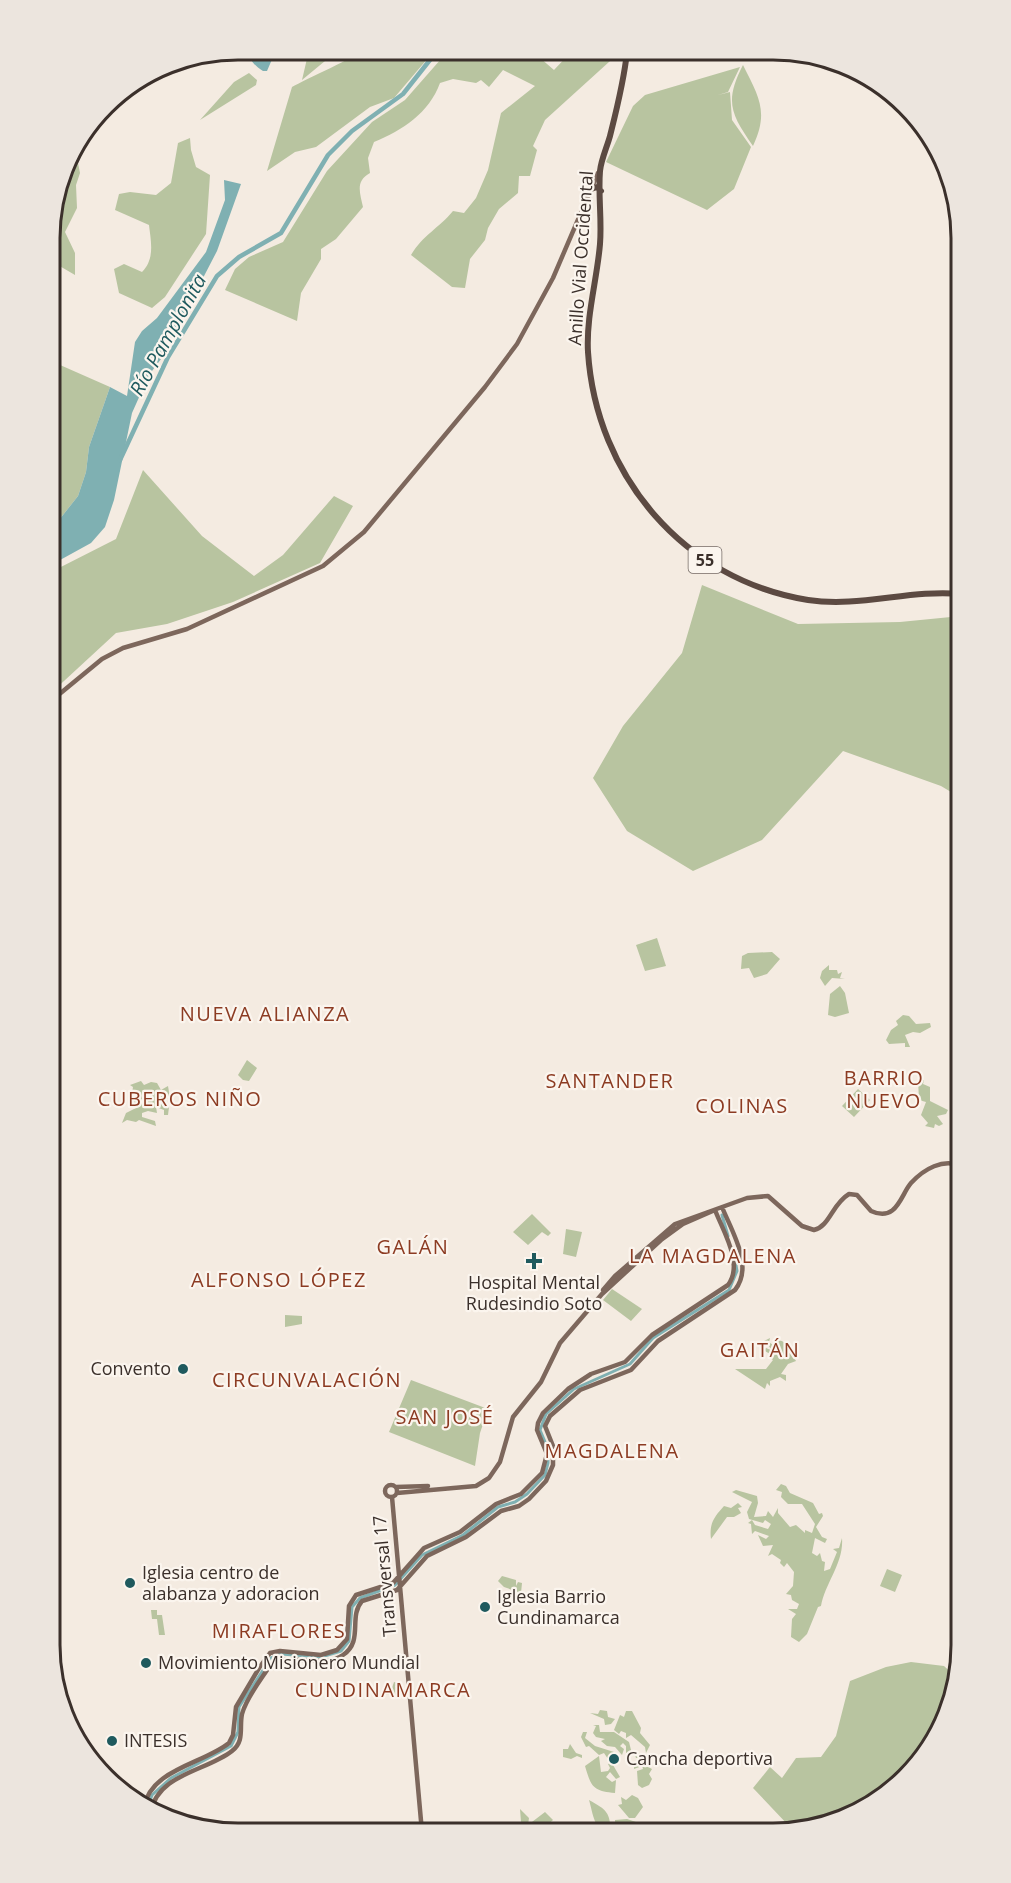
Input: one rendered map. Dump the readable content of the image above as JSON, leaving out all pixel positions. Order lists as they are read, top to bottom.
{
  "streets": {
    "highway": ["Anillo Vial Occidental", "55"],
    "main road": ["Transversal 17"]
  },
  "districts": [
    "NUEVA ALIANZA",
    "BARRIO NUEVO",
    "SANTANDER",
    "CUBEROS NIÑO",
    "COLINAS",
    "GALÁN",
    "LA MAGDALENA",
    "ALFONSO LÓPEZ",
    "GAITÁN",
    "CIRCUNVALACIÓN",
    "SAN JOSÉ",
    "MAGDALENA",
    "MIRAFLORES",
    "CUNDINAMARCA"
  ],
  "water": ["Río Pamplonita"],
  "places": {
    "health": ["Hospital Mental Rudesindio Soto"],
    "other": [
      "Convento",
      "Iglesia centro de alabanza y adoracion",
      "Iglesia Barrio Cundinamarca",
      "Movimiento Misionero Mundial",
      "INTESIS",
      "Cancha deportiva"
    ]
  }
}
